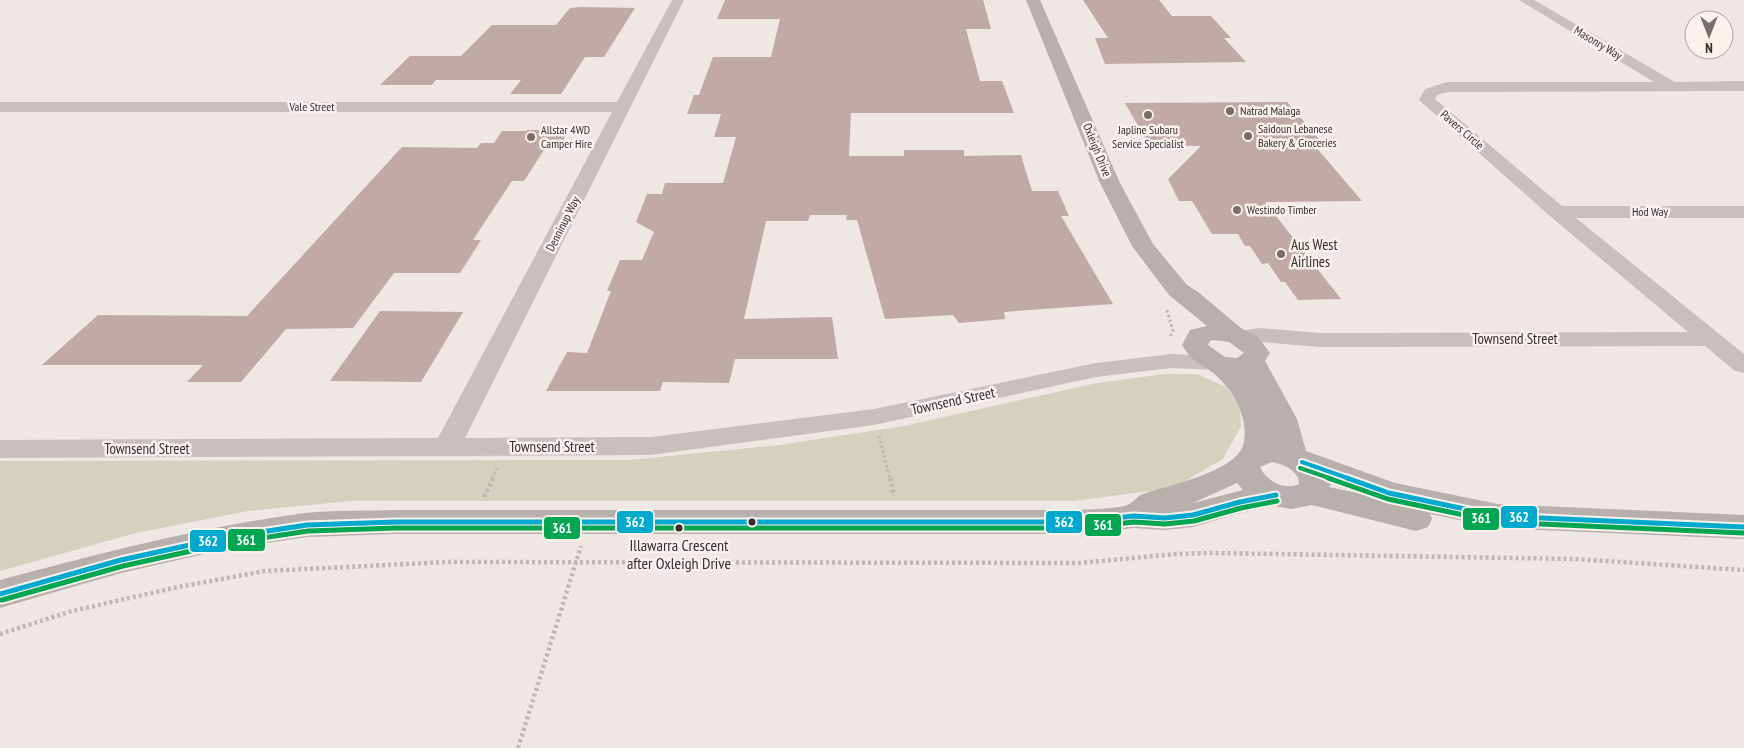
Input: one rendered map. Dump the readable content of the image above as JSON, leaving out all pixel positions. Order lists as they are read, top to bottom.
{
  "streets": {
    "street": [
      "Masonry Way",
      "Vale Street",
      "Pavers Circle",
      "Oxleigh Drive",
      "Hod Way",
      "Denninup Way",
      "Townsend Street"
    ]
  },
  "crossings": [
    ["Masonry Way", "Pavers Circle"],
    ["Vale Street", "Denninup Way"],
    ["Pavers Circle", "Hod Way"],
    ["Pavers Circle", "Townsend Street"],
    ["Oxleigh Drive", "Townsend Street"],
    ["Denninup Way", "Townsend Street"]
  ],
  "places": [
    "Natrad Malaga",
    "Japline Subaru Service Specialist",
    "Saidoun Lebanese Bakery & Groceries",
    "Allstar 4WD Camper Hire",
    "Westindo Timber",
    "Aus West Airlines",
    "Illawarra Crescent after Oxleigh Drive"
  ],
  "lines": ["transit line 362", "transit line 361"],
  "north": "bottom"
}
